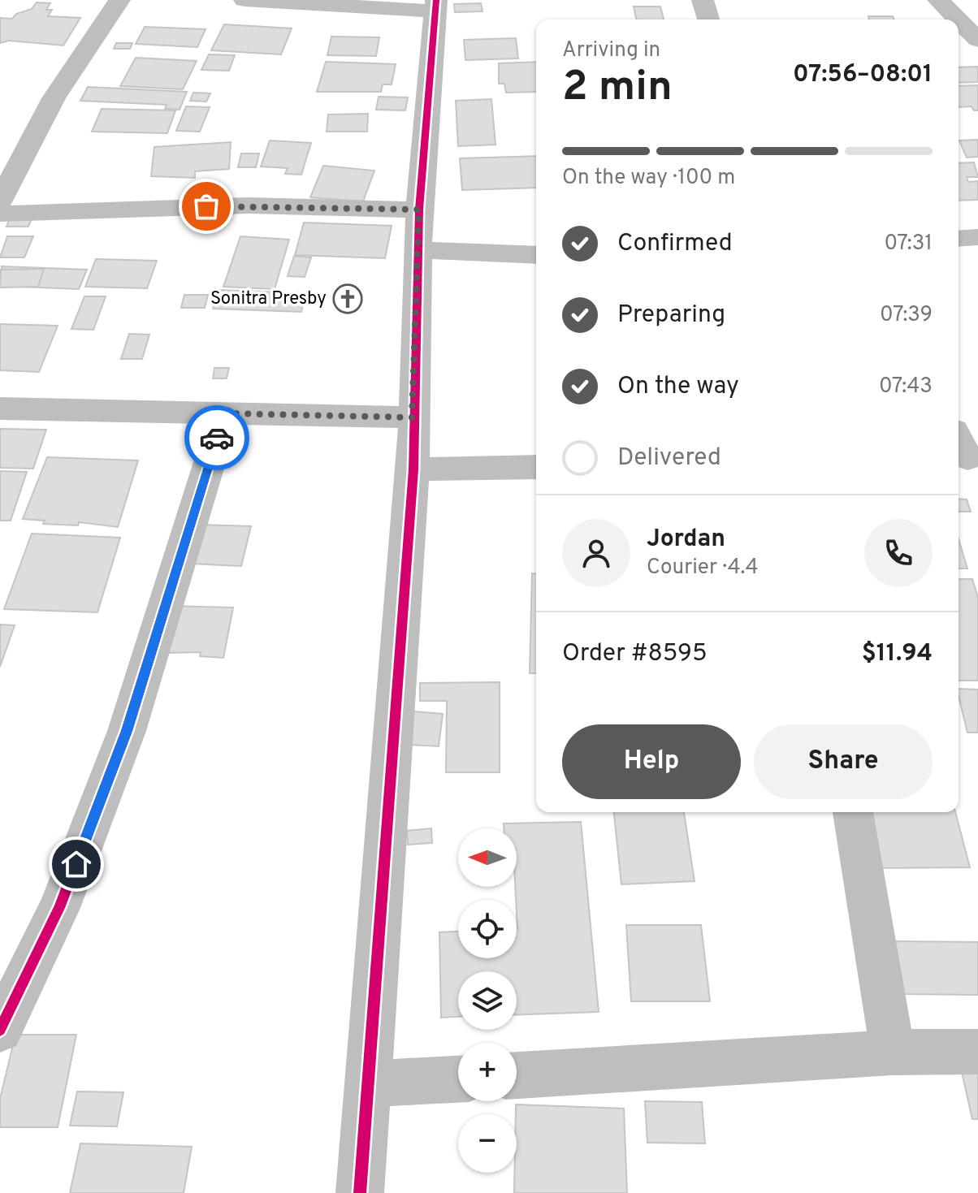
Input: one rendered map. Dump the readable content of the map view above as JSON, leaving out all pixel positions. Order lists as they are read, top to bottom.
{
  "places": {
    "church": ["Sonitra Presby"]
  },
  "north": "left",
  "page": {
    "heading": ["2 min", "Arriving in", "07:56–08:01"],
    "panel": [
      "Jordan",
      "Courier · 4.4",
      "Order #8595",
      "$11.94"
    ],
    "bar": "On the way · 100 m",
    "list": [
      ["Confirmed", "07:31"],
      ["Preparing", "07:39"],
      ["On the way", "07:43"],
      "Delivered"
    ],
    "buttons": ["Help", "Share"],
    "map_buttons": ["+", "−"]
  }
}
